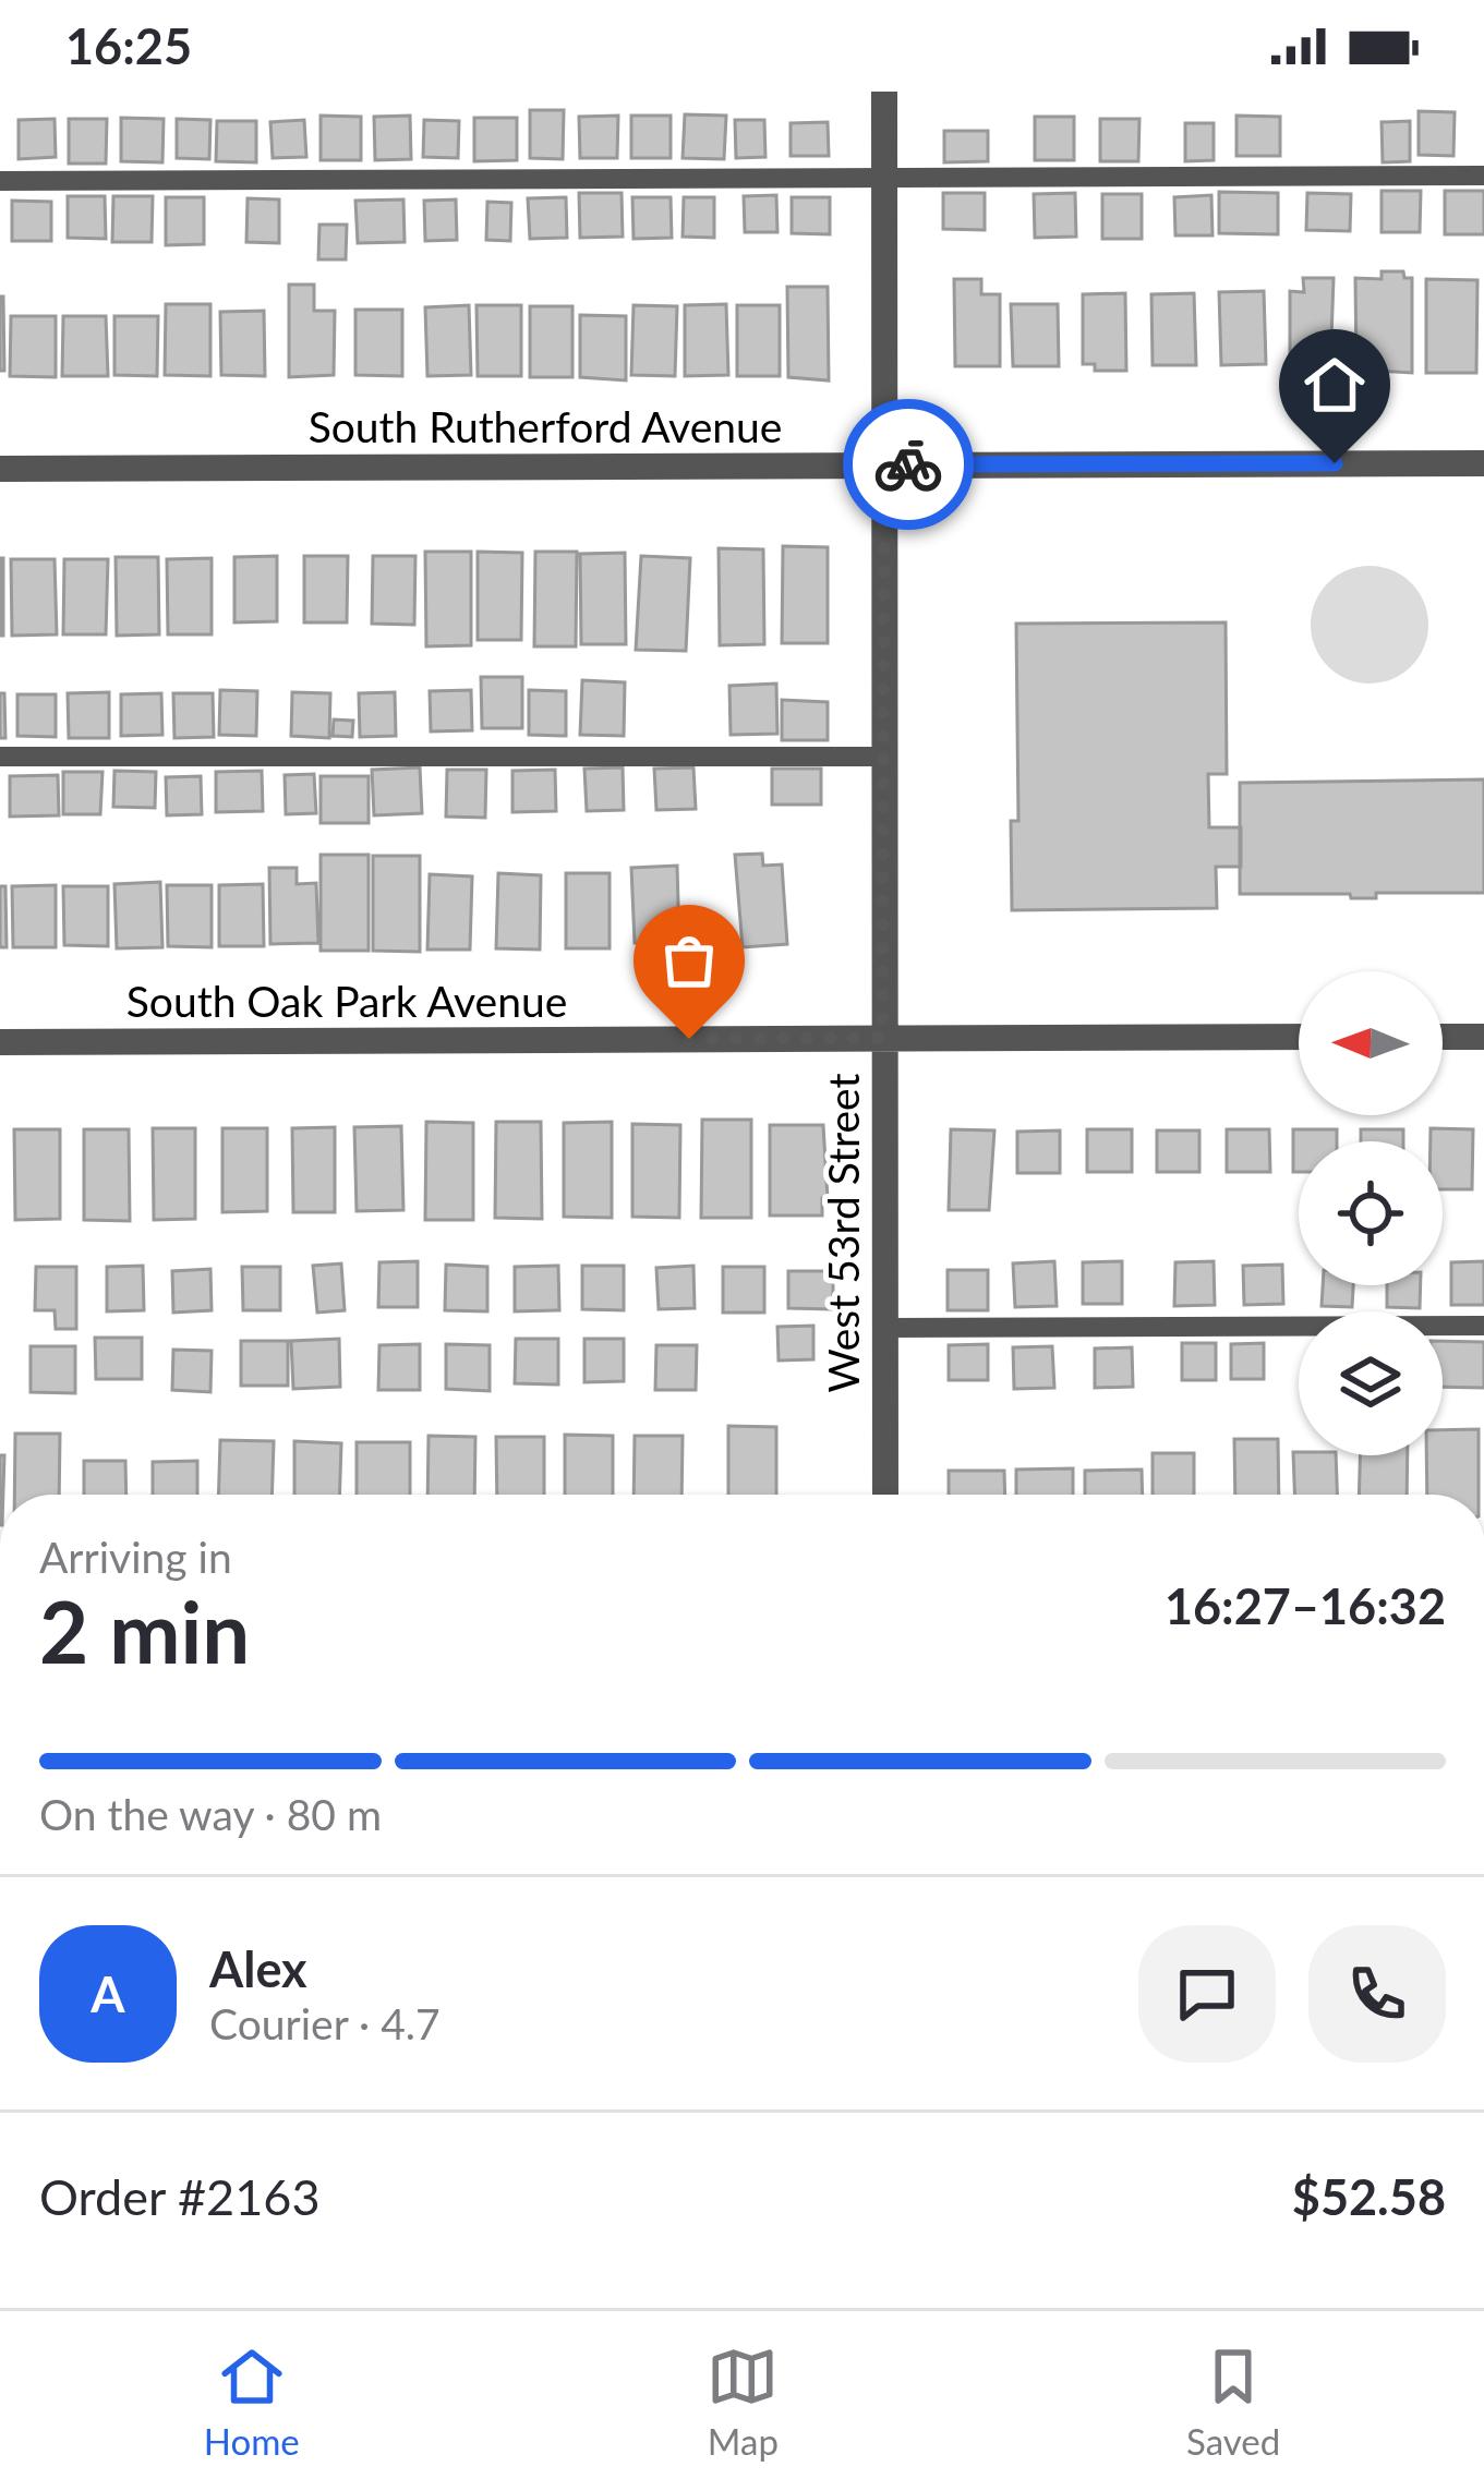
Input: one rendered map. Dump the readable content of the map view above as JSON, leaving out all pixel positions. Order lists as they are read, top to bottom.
{
  "streets": {
    "street": ["South Rutherford Avenue", "South Oak Park Avenue", "West 53rd Street"]
  },
  "crossings": [
    ["South Rutherford Avenue", "West 53rd Street"],
    ["South Oak Park Avenue", "West 53rd Street"]
  ],
  "north": "left",
  "page": {
    "status": "16:25",
    "heading": ["2 min", "Arriving in", "16:27–16:32"],
    "panel": [
      "Alex",
      "Courier · 4.7",
      "Order #2163",
      "$52.58"
    ],
    "bar": "On the way · 80 m",
    "round": "A",
    "tabs": ["Home", "Map", "Saved"]
  }
}
